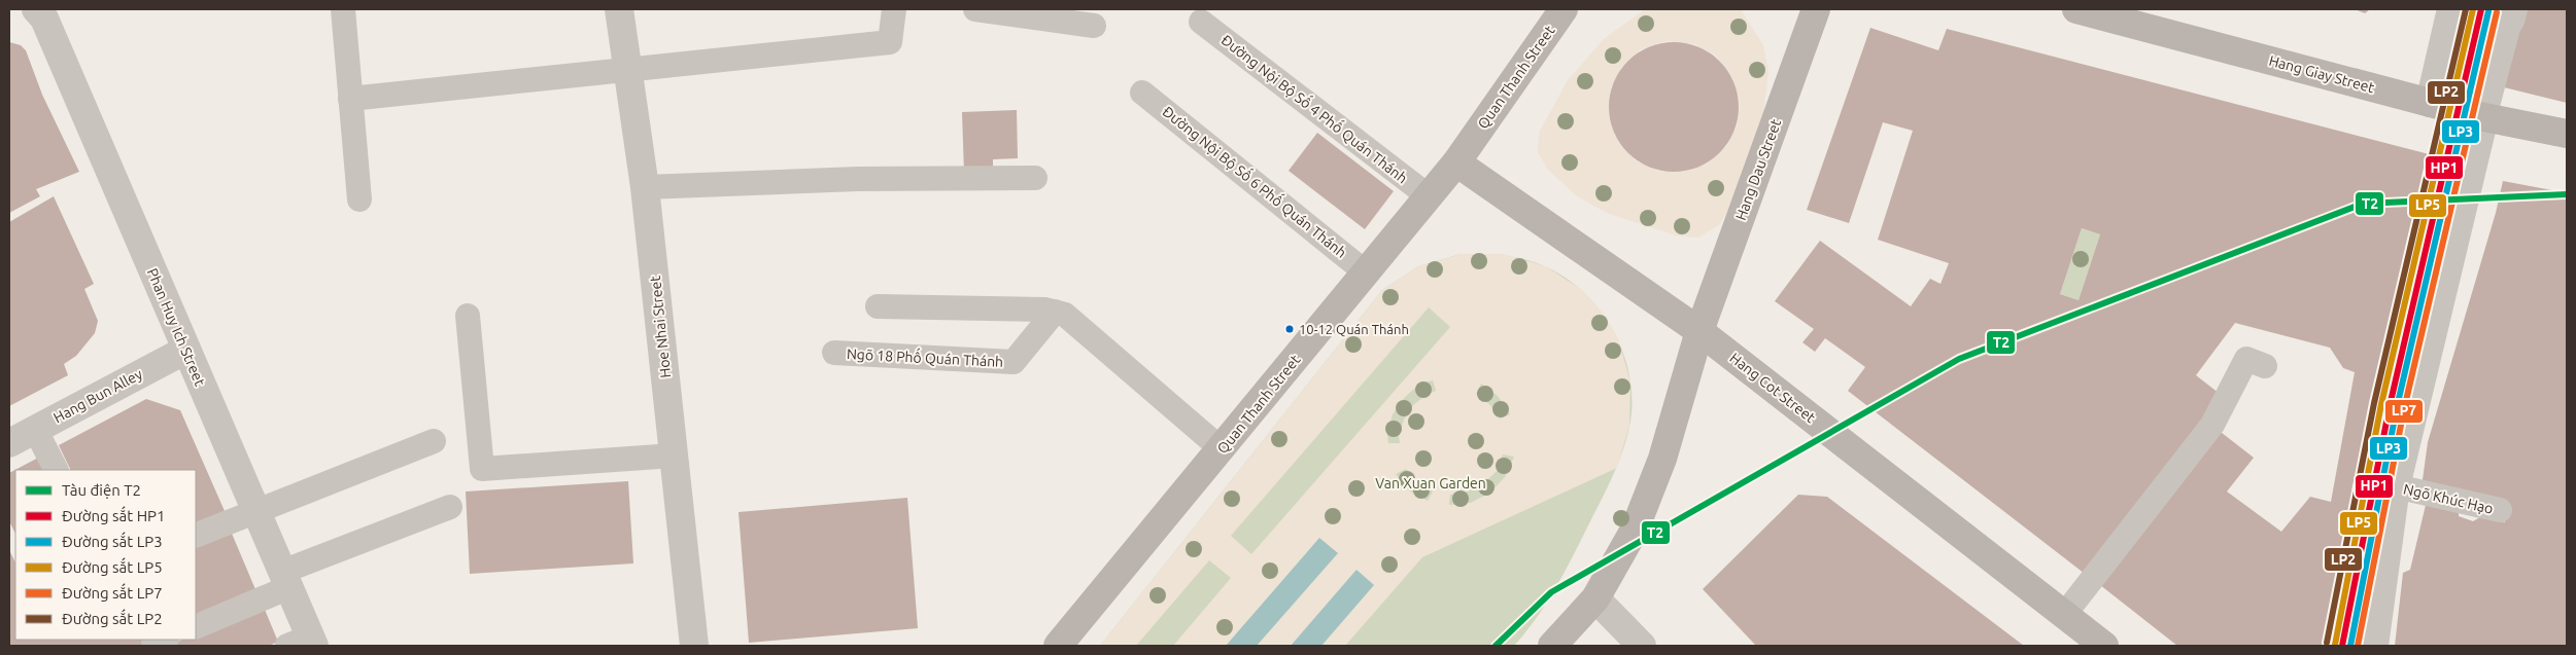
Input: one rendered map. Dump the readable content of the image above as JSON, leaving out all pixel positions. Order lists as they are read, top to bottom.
{
  "streets": {
    "main road": [
      "Hang Giay Street",
      "Quan Thanh Street",
      "Hang Dau Street",
      "Hang Cot Street"
    ],
    "street": ["Phan Huy Ich Street", "Hoe Nhai Street", "Hang Bun Alley"],
    "lane": [
      "Đường Nội Bộ Số 4 Phố Quán Thánh",
      "Đường Nội Bộ Số 6 Phố Quán Thánh",
      "Ngõ 18 Phố Quán Thánh",
      "Ngõ Khúc Hạo"
    ]
  },
  "crossings": [
    ["Quan Thanh Street", "Đường Nội Bộ Số 4 Phố Quán Thánh"],
    ["Quan Thanh Street", "Đường Nội Bộ Số 6 Phố Quán Thánh"],
    ["Quan Thanh Street", "Hang Cot Street"],
    ["Hang Dau Street", "Hang Cot Street"],
    ["Phan Huy Ich Street", "Hang Bun Alley"]
  ],
  "parks": ["Van Xuan Garden"],
  "places": ["10-12 Quán Thánh"],
  "lines": [
    "rail line HP1",
    "rail line LP5",
    "rail line LP2",
    "rail line LP3",
    "rail line LP7",
    "metro line T2"
  ],
  "legend": [
    "Tàu điện T2",
    "Đường sắt HP1",
    "Đường sắt LP3",
    "Đường sắt LP5",
    "Đường sắt LP7",
    "Đường sắt LP2"
  ]
}
